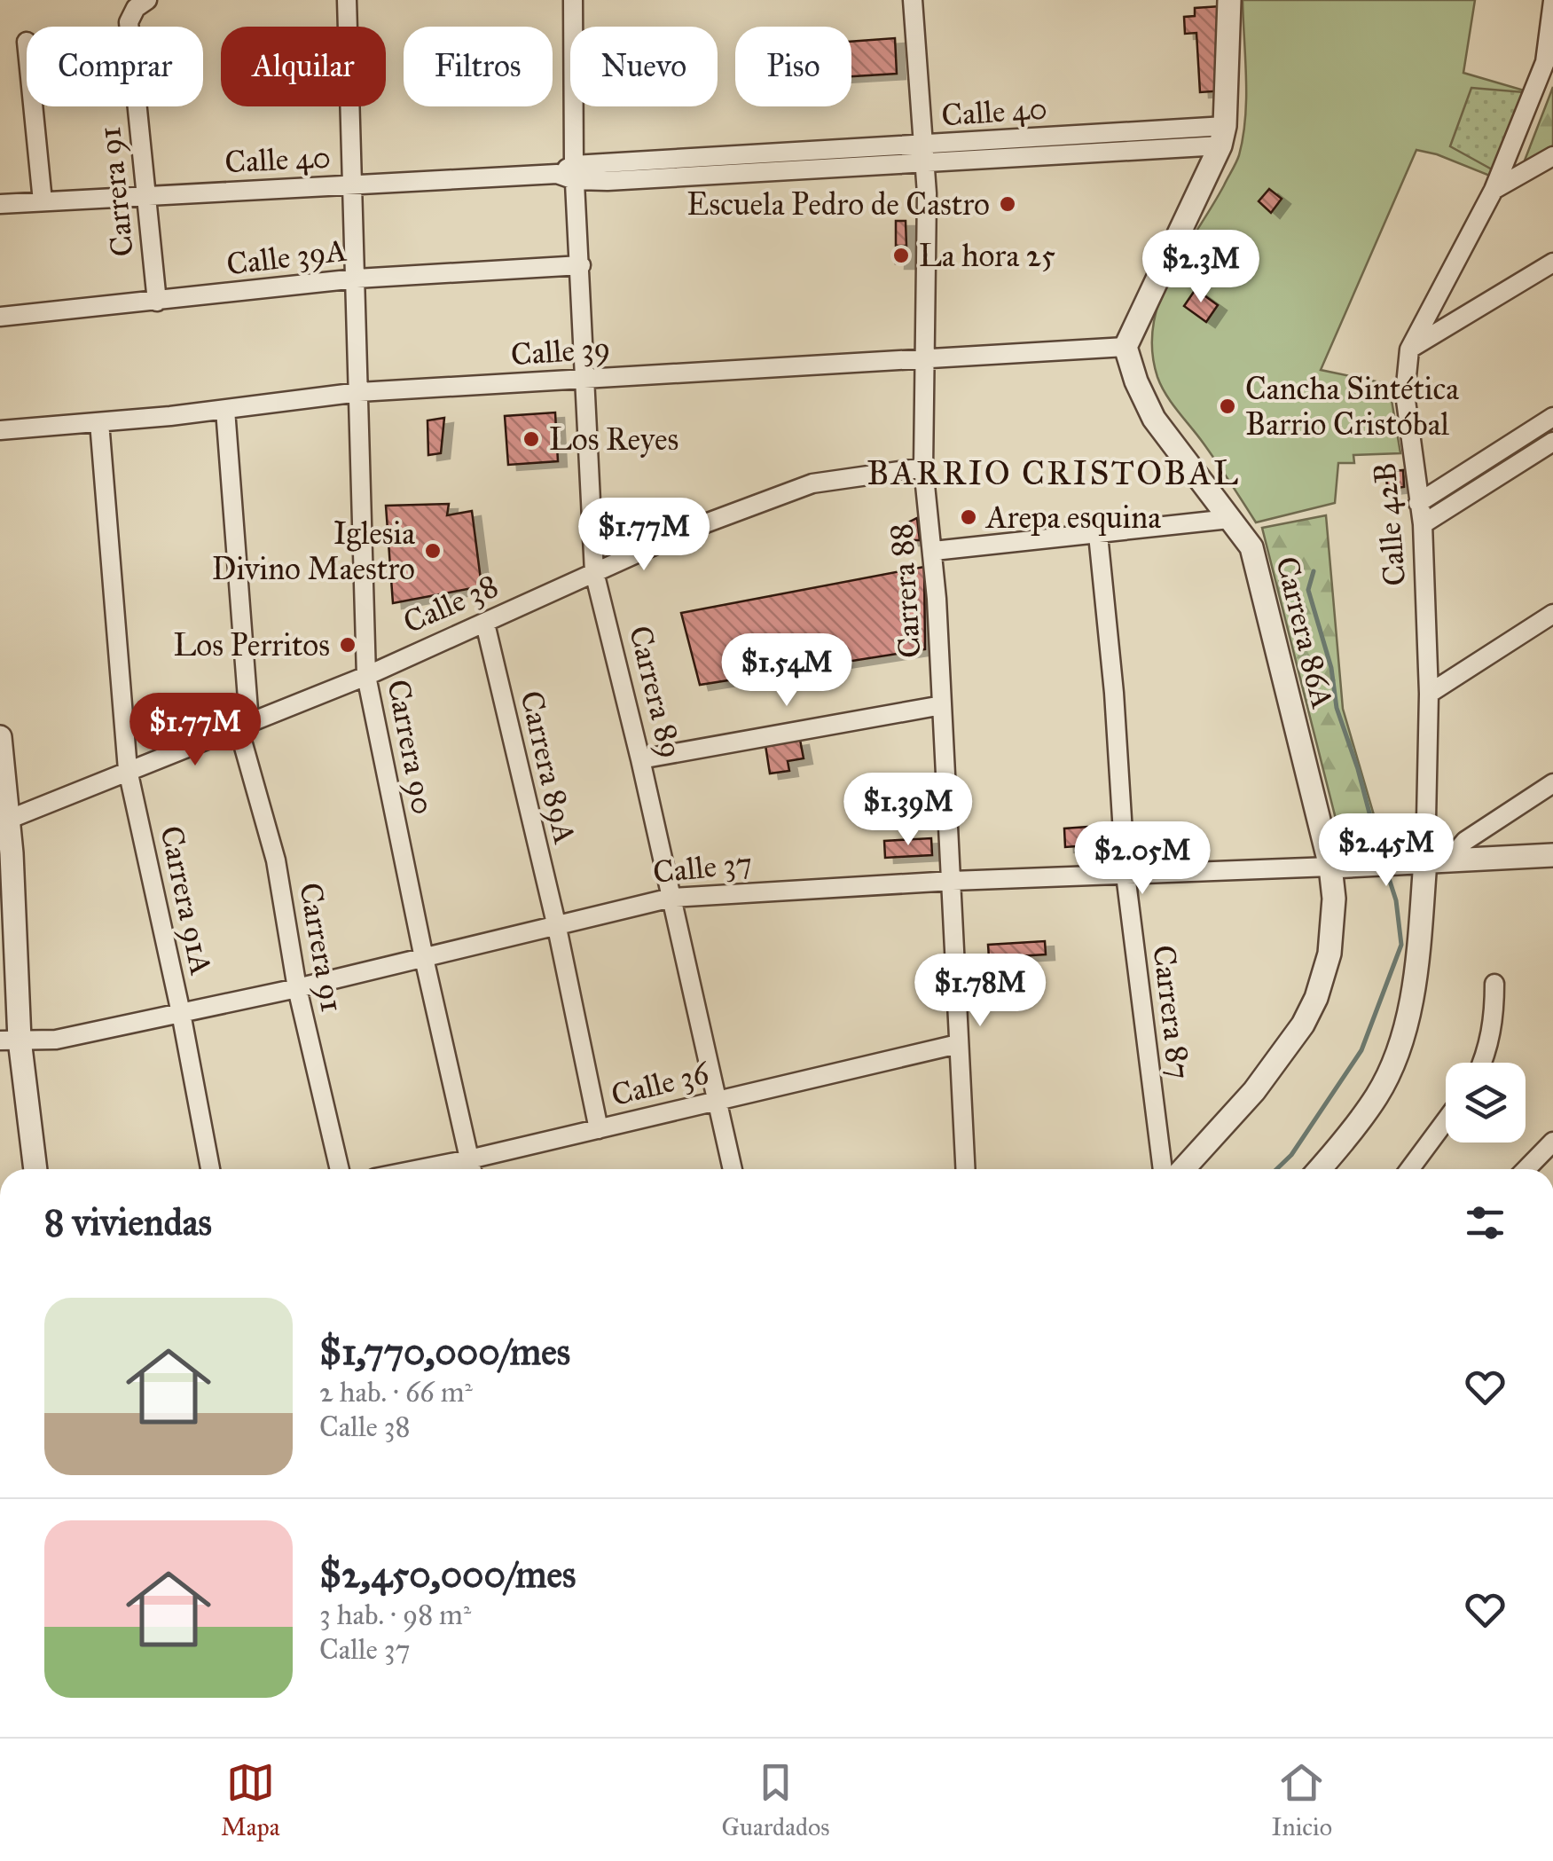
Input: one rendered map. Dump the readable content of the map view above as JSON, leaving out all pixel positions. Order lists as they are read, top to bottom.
{
  "streets": {
    "street": [
      "Calle 40",
      "Carrera 91",
      "Calle 39A",
      "Calle 39",
      "Calle 42B",
      "Carrera 88",
      "Calle 38",
      "Carrera 86A",
      "Carrera 89",
      "Carrera 90",
      "Carrera 89A",
      "Calle 37",
      "Carrera 91A",
      "Carrera 87",
      "Calle 36"
    ]
  },
  "crossings": [
    ["Calle 40", "Carrera 91"],
    ["Calle 40", "Carrera 88"],
    ["Calle 40", "Carrera 89"],
    ["Calle 40", "Carrera 90"],
    ["Carrera 91", "Calle 39A"],
    ["Carrera 91", "Calle 39"],
    ["Carrera 91", "Calle 38"],
    ["Carrera 91", "Calle 37"],
    ["Calle 39A", "Carrera 89"],
    ["Calle 39A", "Carrera 90"],
    ["Calle 39", "Carrera 88"],
    ["Calle 39", "Carrera 86A"],
    ["Calle 39", "Carrera 89"],
    ["Calle 39", "Carrera 90"],
    ["Calle 39", "Carrera 91A"],
    ["Calle 42B", "Calle 37"],
    ["Carrera 88", "Calle 38"],
    ["Carrera 88", "Calle 37"],
    ["Carrera 88", "Calle 36"],
    ["Calle 38", "Carrera 89"],
    ["Calle 38", "Carrera 90"],
    ["Calle 38", "Carrera 89A"],
    ["Calle 38", "Carrera 91A"],
    ["Carrera 86A", "Calle 37"],
    ["Carrera 89", "Calle 37"],
    ["Carrera 89", "Calle 36"],
    ["Carrera 90", "Calle 37"],
    ["Carrera 90", "Calle 36"],
    ["Carrera 89A", "Calle 37"],
    ["Carrera 89A", "Calle 36"],
    ["Calle 37", "Carrera 91A"],
    ["Calle 37", "Carrera 87"]
  ],
  "districts": ["BARRIO CRISTOBAL"],
  "places": [
    "Escuela Pedro de Castro",
    "La hora 25",
    "Cancha Sintética Barrio Cristóbal",
    "Los Reyes",
    "Arepa esquina",
    "Iglesia Divino Maestro",
    "Los Perritos"
  ],
  "page": {
    "chip": [
      "Comprar",
      "Alquilar",
      "Filtros",
      "Nuevo",
      "Piso"
    ],
    "price": [
      "$2.3M",
      "$1.77M",
      "$1.54M",
      "$1.77M",
      "$1.39M",
      "$2.45M",
      "$2.05M",
      "$1.78M"
    ],
    "heading": "8 viviendas",
    "list": [
      {
        "name": "$1,770,000/mes",
        "note": "2 hab. · 66 m² · Calle 38"
      },
      {
        "name": "$2,450,000/mes",
        "note": "3 hab. · 98 m² · Calle 37"
      }
    ],
    "tabs": ["Mapa", "Guardados", "Inicio"]
  }
}
